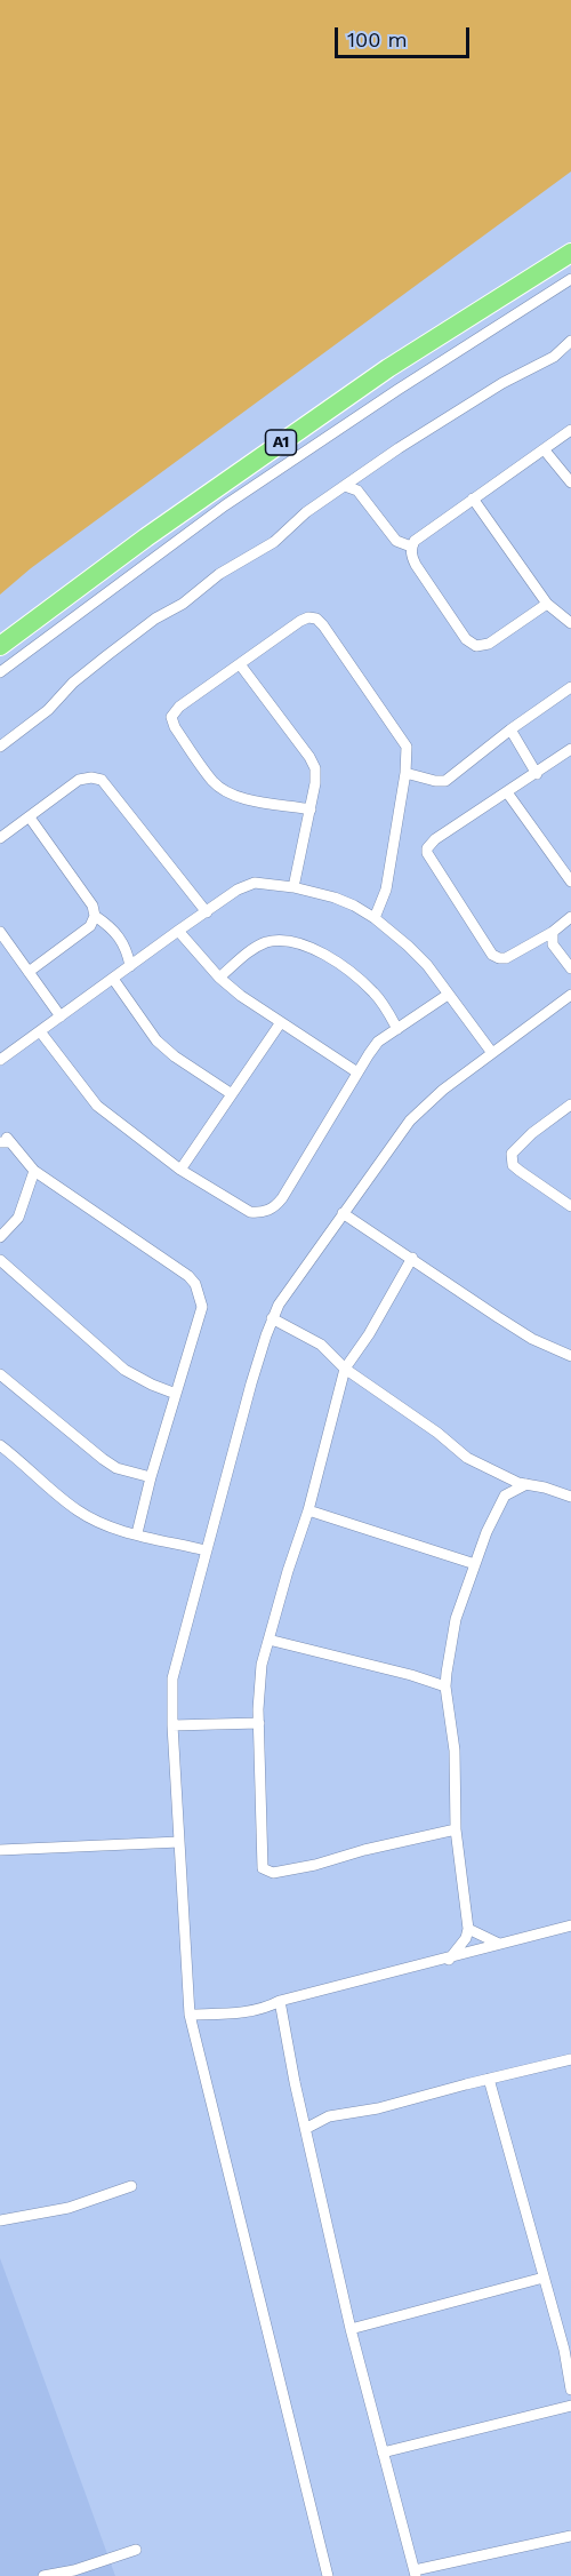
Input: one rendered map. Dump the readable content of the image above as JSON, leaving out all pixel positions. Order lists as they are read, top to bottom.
{
  "streets": {
    "highway": ["A1"]
  },
  "scale_bar": "100 m"
}
